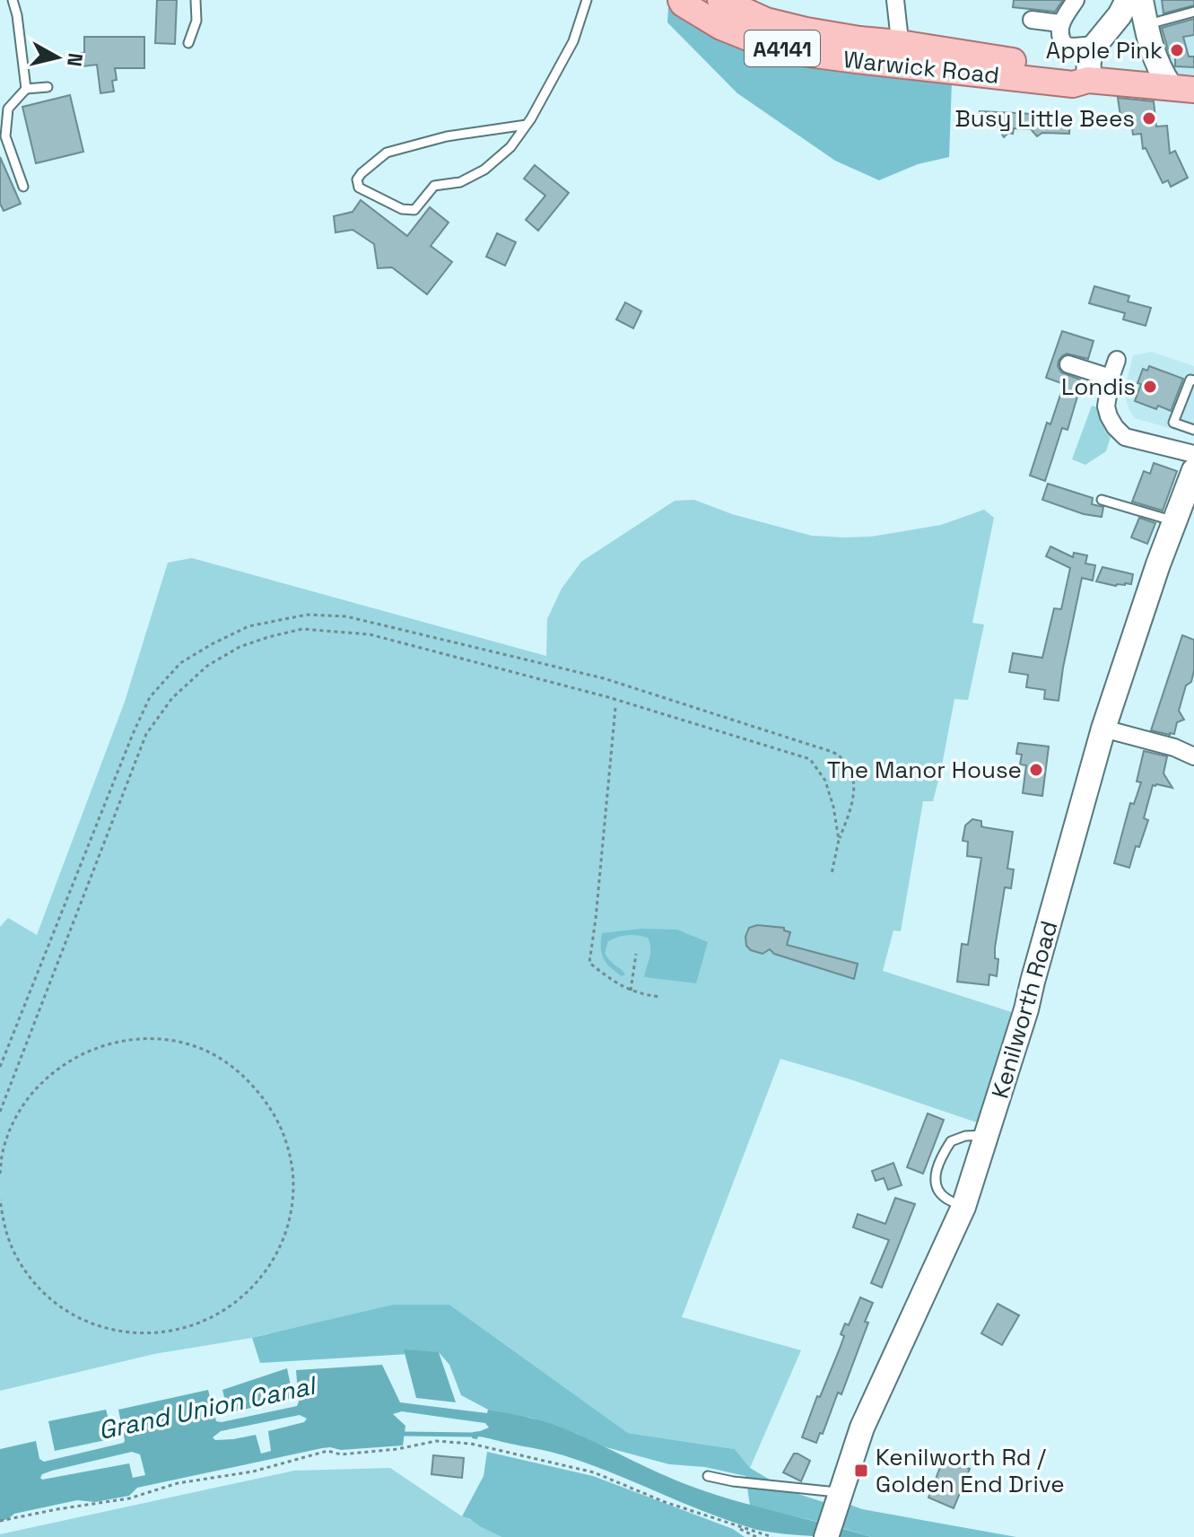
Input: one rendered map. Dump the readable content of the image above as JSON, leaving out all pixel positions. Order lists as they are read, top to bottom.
{
  "streets": {
    "main road": ["A4141", "Warwick Road", "Kenilworth Road"]
  },
  "water": ["Grand Union Canal"],
  "places": {
    "other": [
      "Apple Pink",
      "Busy Little Bees",
      "Londis",
      "The Manor House"
    ],
    "transit": ["Kenilworth Rd / Golden End Drive"]
  },
  "north": "right"
}
